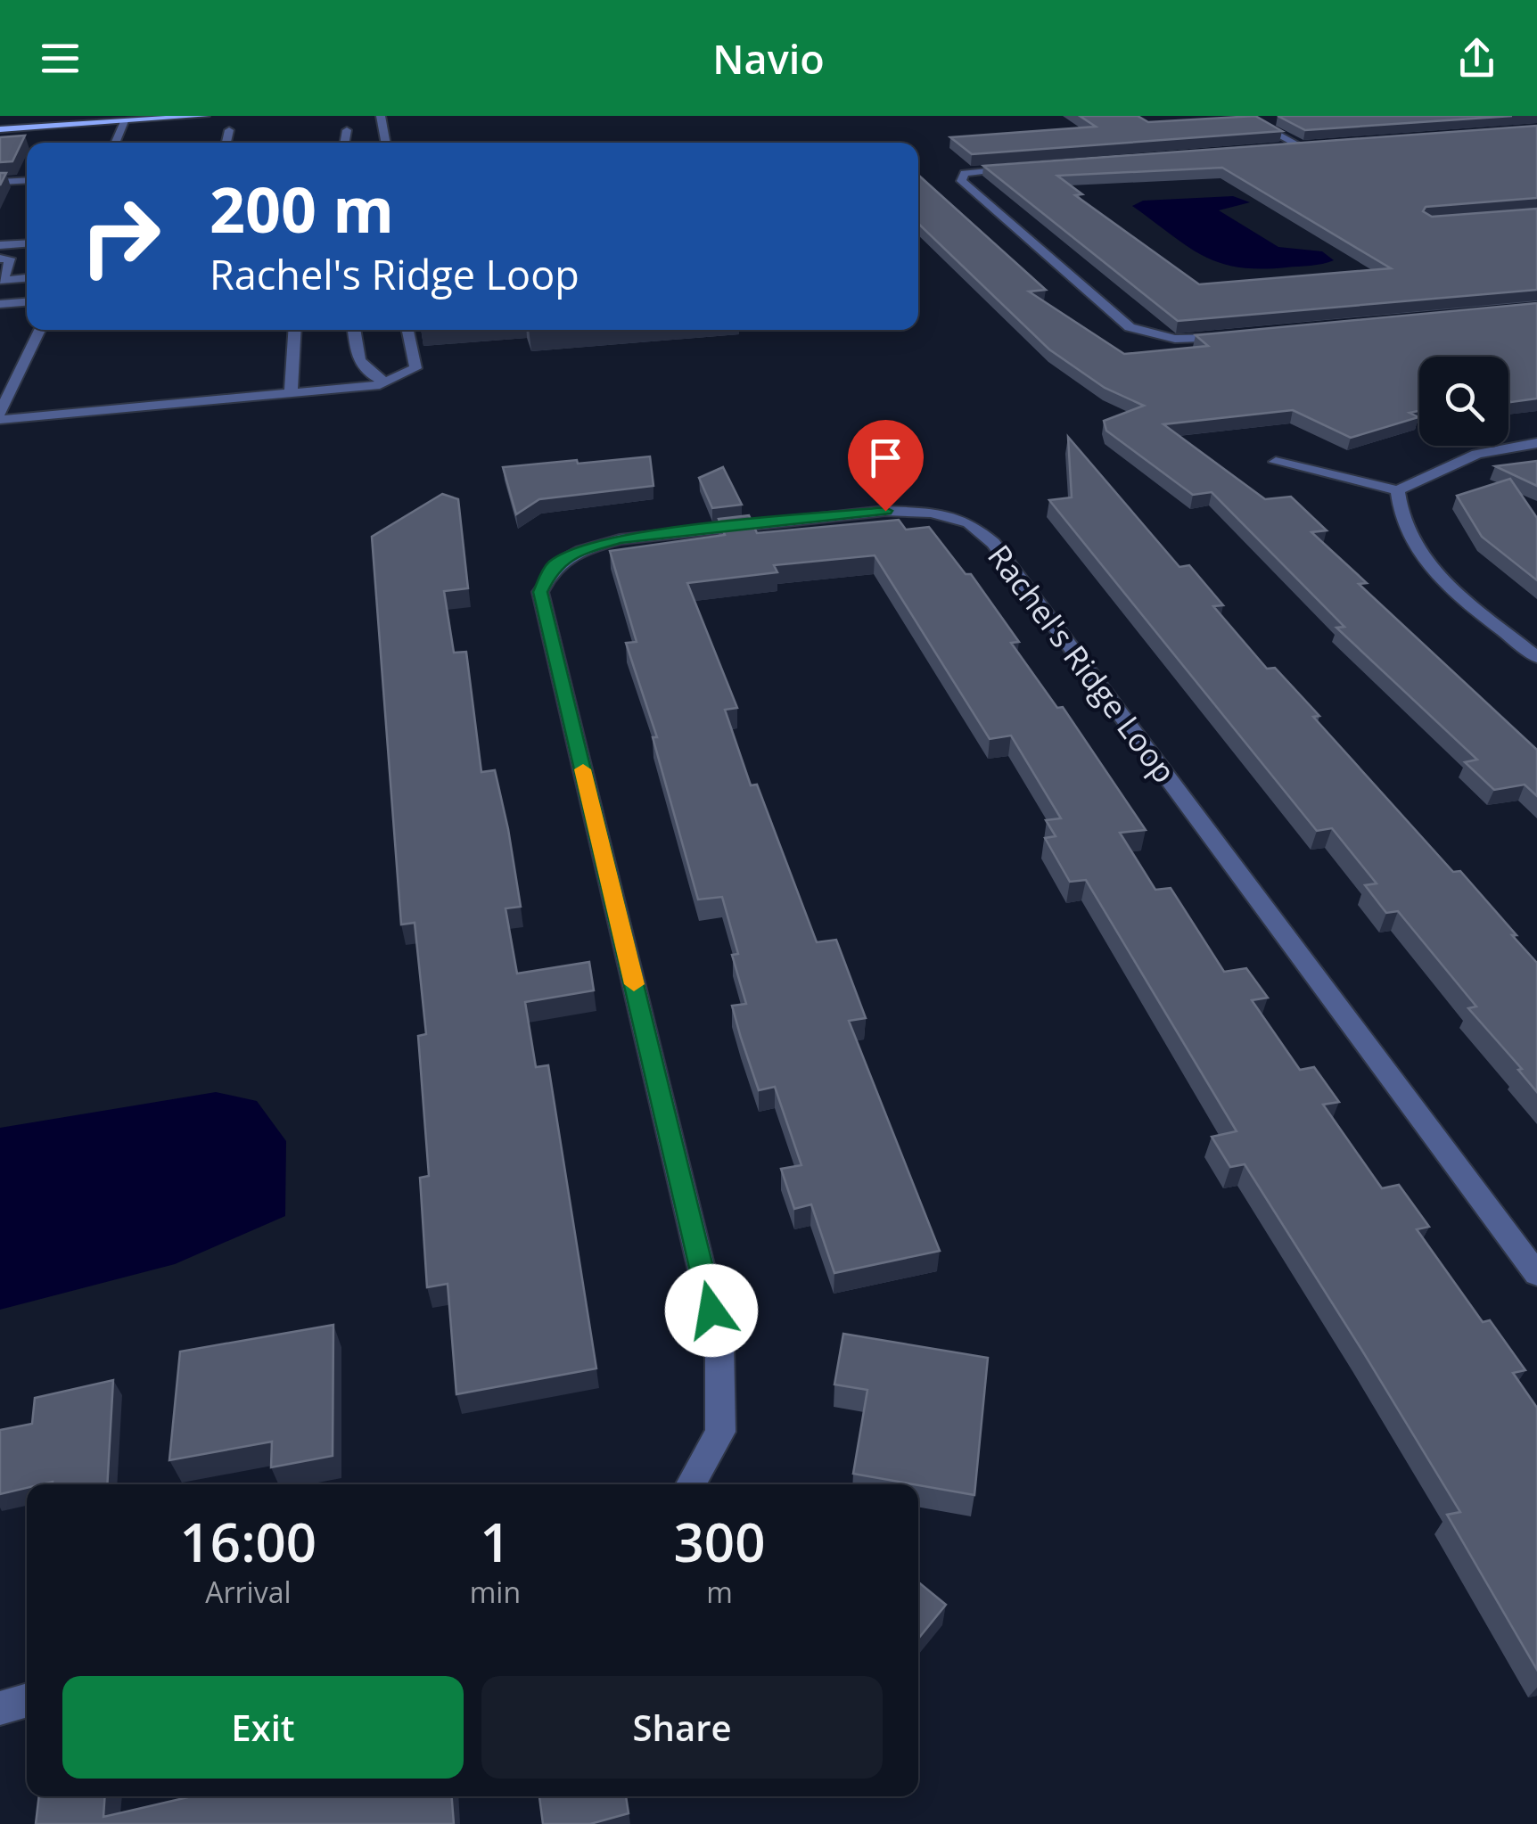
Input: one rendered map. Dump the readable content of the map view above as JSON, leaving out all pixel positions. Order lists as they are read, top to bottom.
{
  "streets": {
    "street": ["Rachel's Ridge Loop"]
  },
  "page": {
    "header": "Navio",
    "turn": ["200 m", "Rachel's Ridge Loop"],
    "eta": [
      "16:00",
      "Arrival",
      "1",
      "min",
      "300",
      "m"
    ],
    "buttons": ["Exit", "Share"]
  }
}
